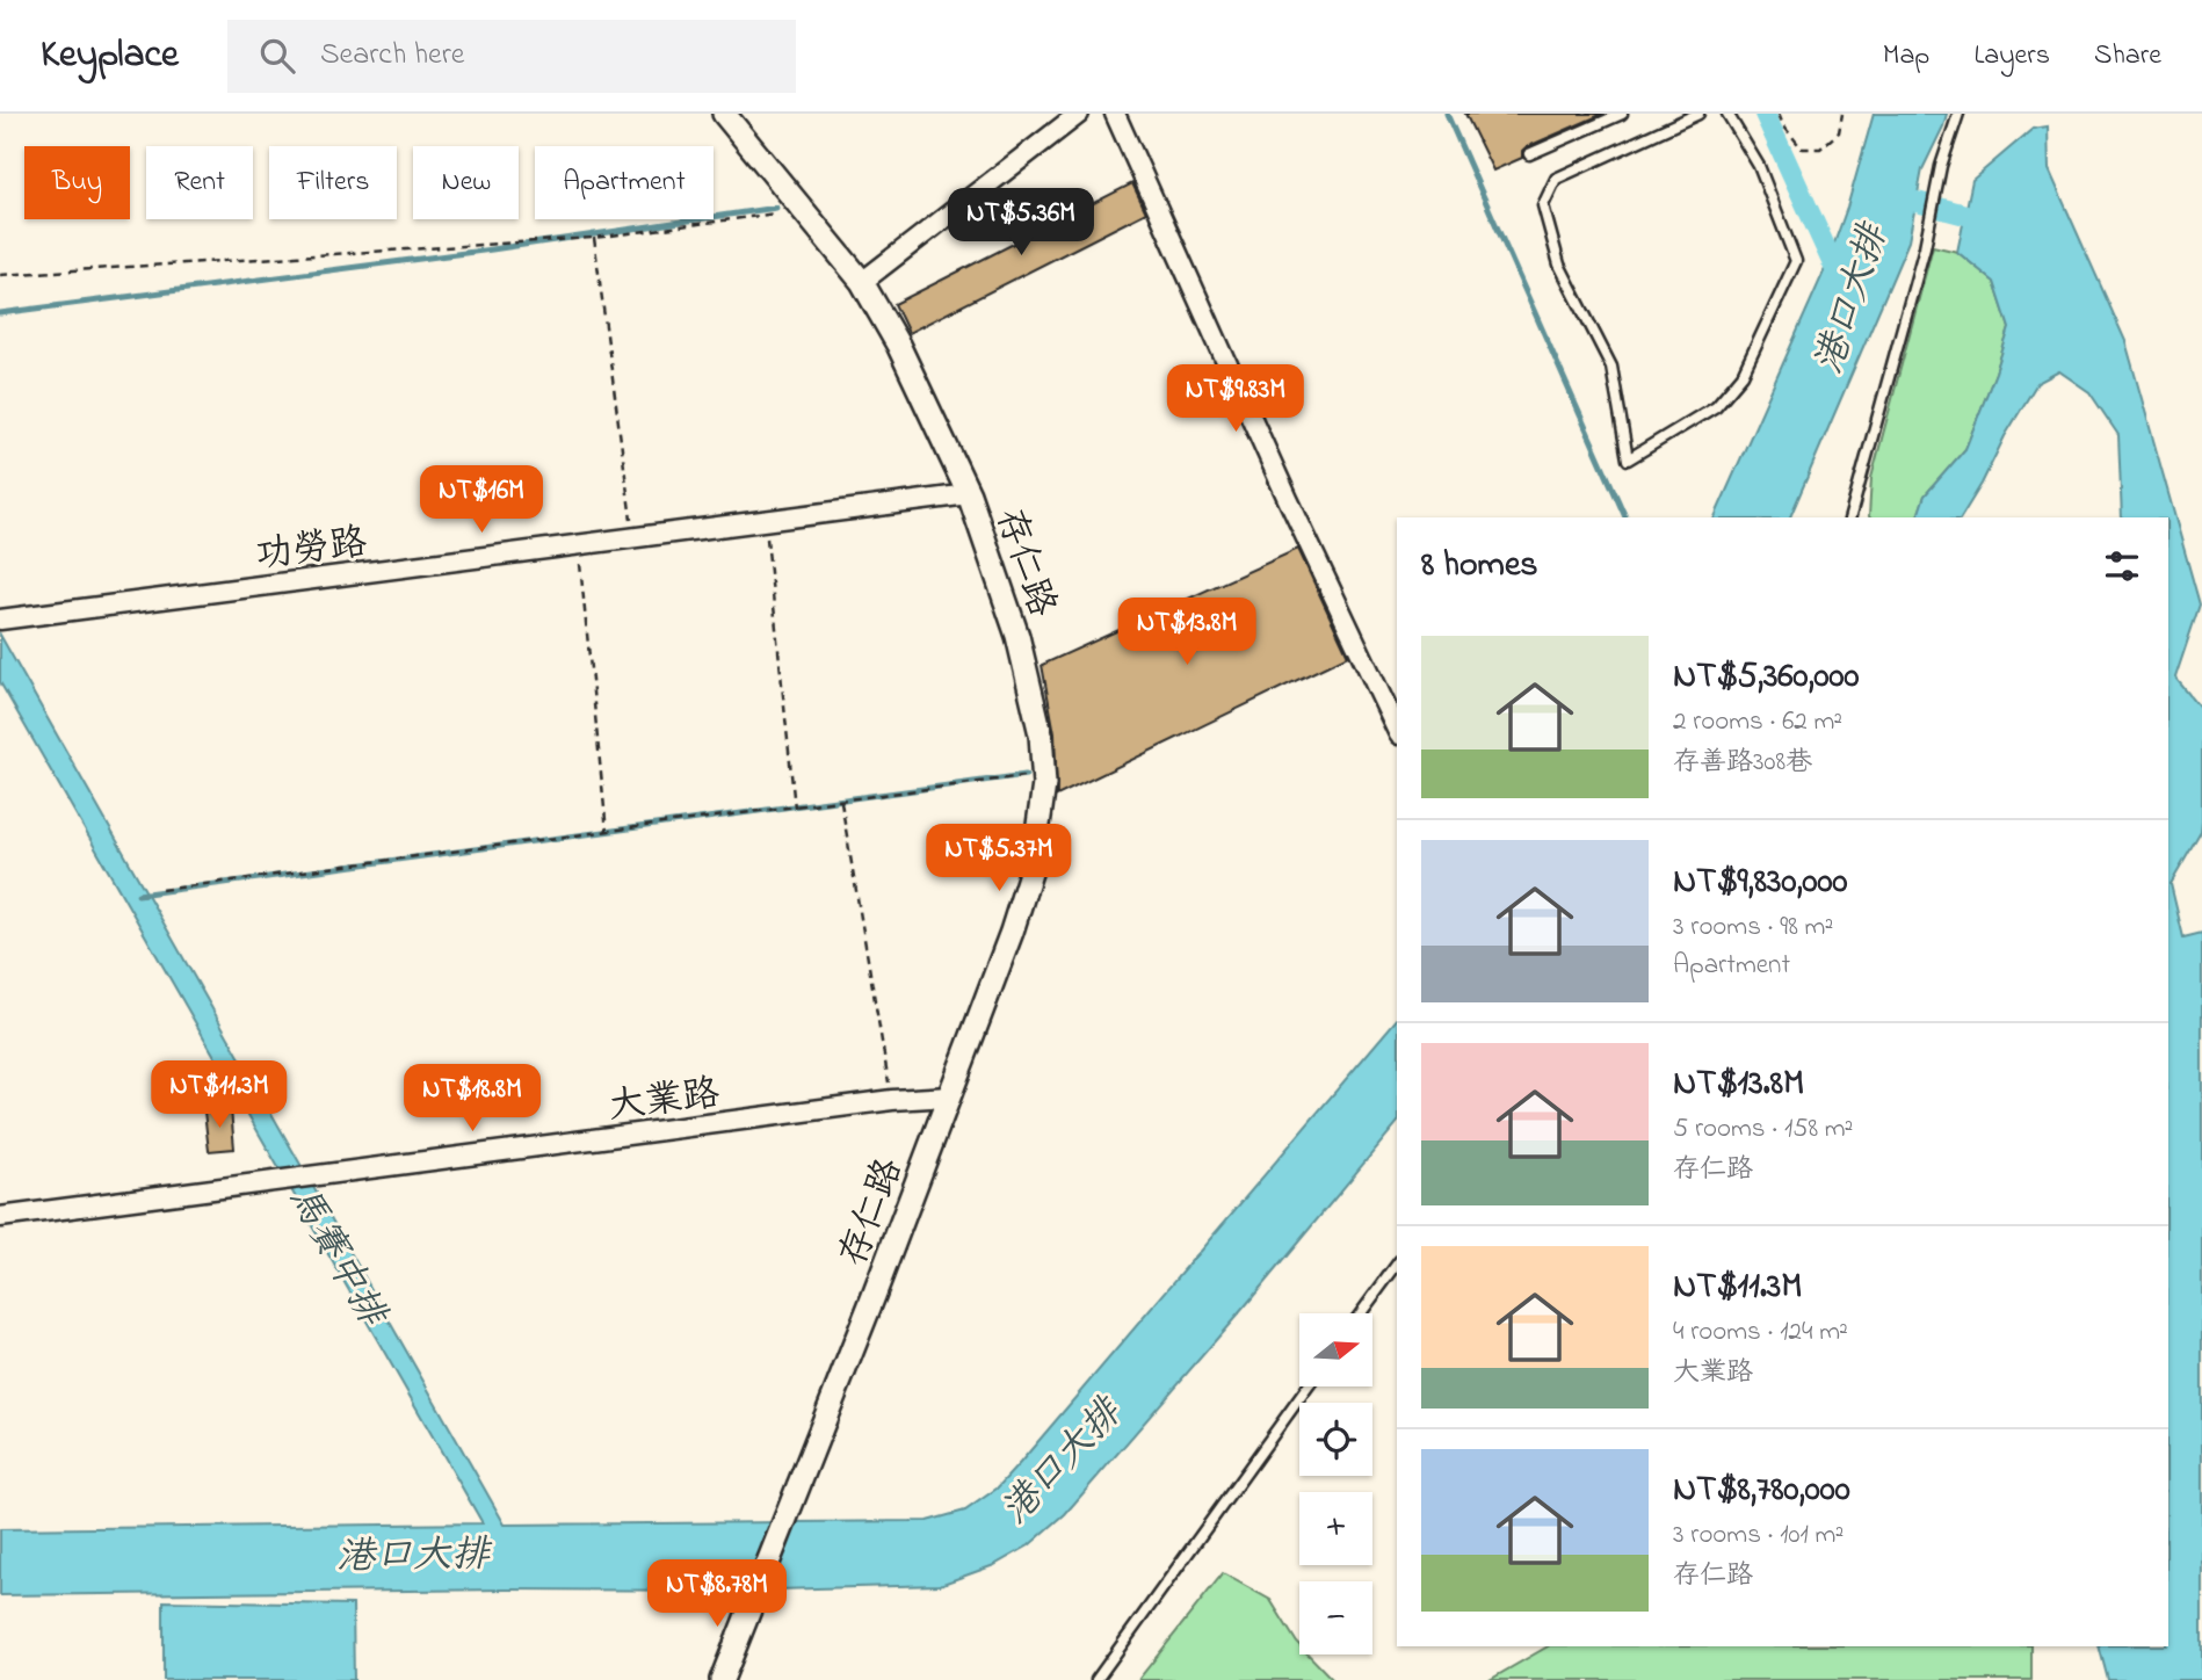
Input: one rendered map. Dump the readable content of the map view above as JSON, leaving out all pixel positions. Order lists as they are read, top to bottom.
{
  "streets": {
    "street": ["功勞路", "存仁路", "大業路"]
  },
  "crossings": [
    ["功勞路", "存仁路"],
    ["存仁路", "大業路"]
  ],
  "water": ["港口大排", "馬賽中排"],
  "north": "right",
  "page": {
    "header": "Keyplace",
    "search": "Search here",
    "nav": ["Map", "Layers", "Share"],
    "chip": [
      "Buy",
      "Rent",
      "Filters",
      "New",
      "Apartment"
    ],
    "price": [
      "NT$5.36M",
      "NT$9.83M",
      "NT$16M",
      "NT$13.8M",
      "NT$5.37M",
      "NT$11.3M",
      "NT$18.8M",
      "NT$8.78M"
    ],
    "heading": "8 homes",
    "list": [
      {
        "name": "NT$5,360,000",
        "note": "2 rooms · 62 m² · 存善路308巷"
      },
      {
        "name": "NT$9,830,000",
        "note": "3 rooms · 98 m² · Apartment"
      },
      {
        "name": "NT$13.8M",
        "note": "5 rooms · 158 m² · 存仁路"
      },
      {
        "name": "NT$11.3M",
        "note": "4 rooms · 124 m² · 大業路"
      },
      {
        "name": "NT$8,780,000",
        "note": "3 rooms · 101 m² · 存仁路"
      }
    ],
    "map_buttons": ["+", "−"]
  }
}
